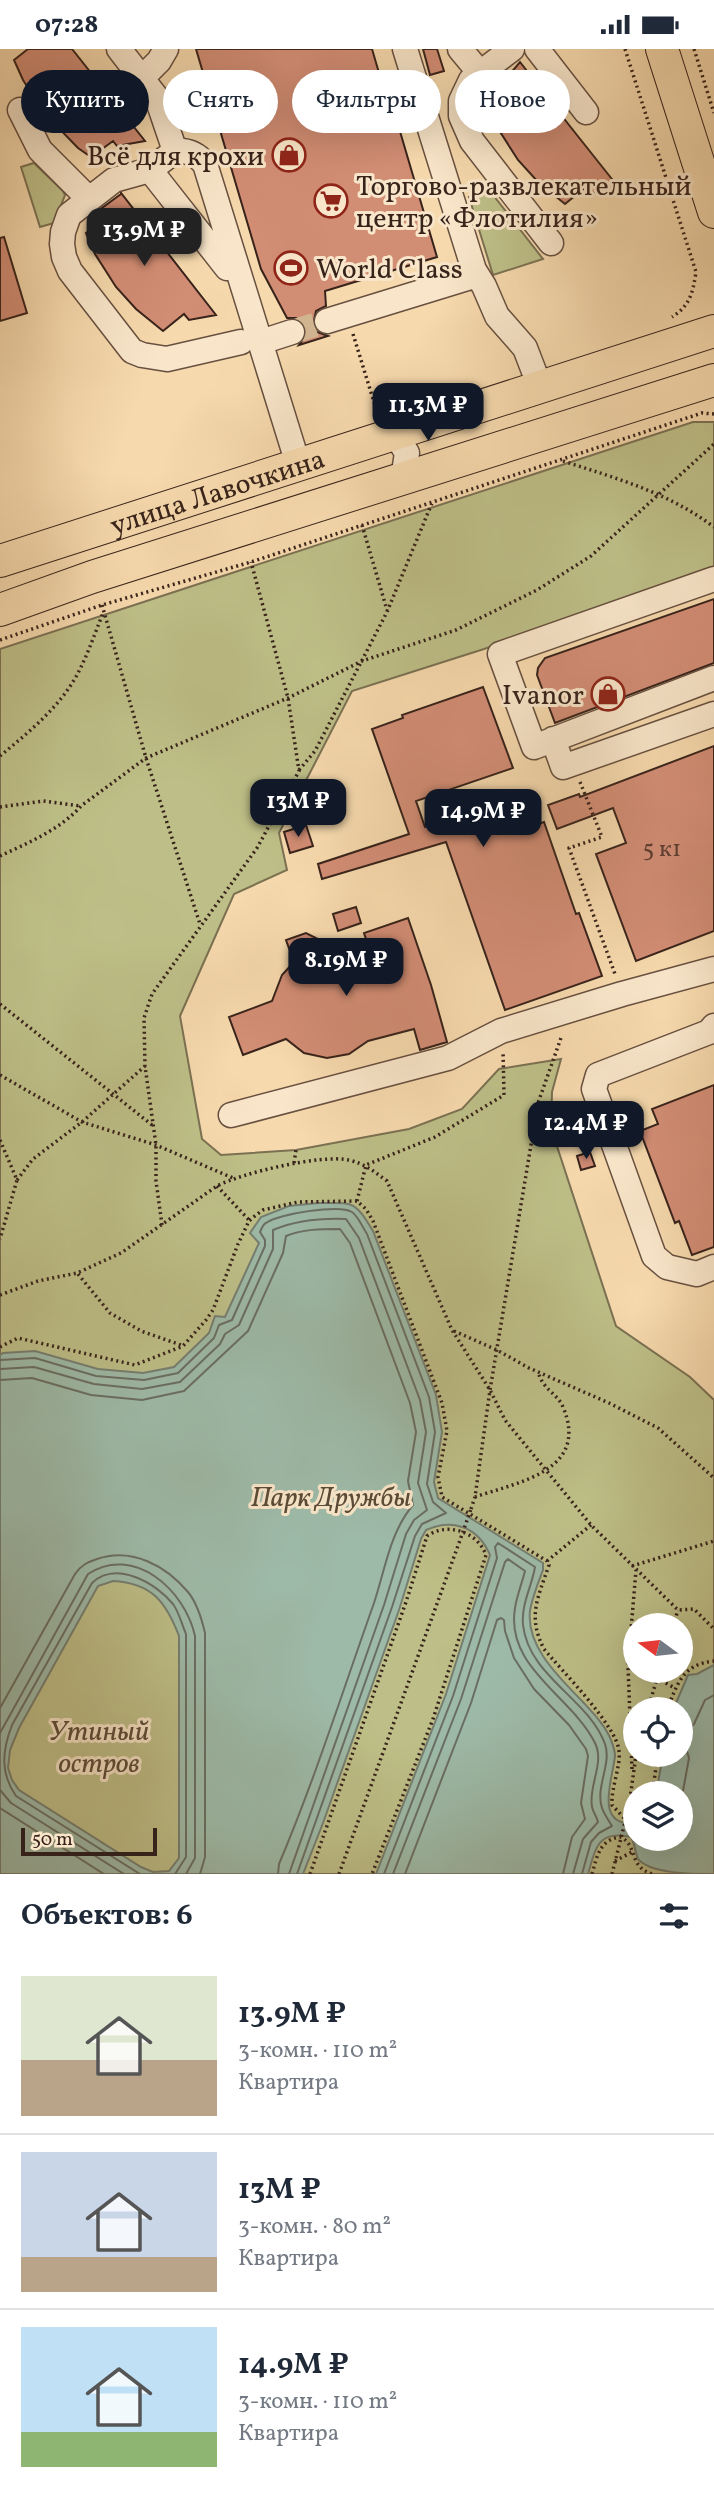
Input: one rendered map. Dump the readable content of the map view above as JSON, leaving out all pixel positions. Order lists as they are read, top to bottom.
{
  "streets": {
    "main road": ["улица Лавочкина"]
  },
  "parks": ["Парк Дружбы", "Утиный остров"],
  "places": {
    "shop": ["Всё для крохи", "Ivanor"],
    "supermarket": ["Торгово-развлекательный центр «Флотилия»"],
    "sports": ["World Class"]
  },
  "house_numbers": ["5 к1"],
  "scale_bar": "50 m",
  "north": "left",
  "page": {
    "status": "07:28",
    "chip": [
      "Купить",
      "Снять",
      "Фильтры",
      "Новое"
    ],
    "price": [
      "13.9M ₽",
      "11.3M ₽",
      "13M ₽",
      "14.9M ₽",
      "8.19M ₽",
      "12.4M ₽"
    ],
    "scale": "50 m",
    "heading": "Объектов: 6",
    "list": [
      {
        "name": "13.9M ₽",
        "note": "3-комн. · 110 m² · Квартира"
      },
      {
        "name": "13M ₽",
        "note": "3-комн. · 80 m² · Квартира"
      },
      {
        "name": "14.9M ₽",
        "note": "3-комн. · 110 m² · Квартира"
      }
    ]
  }
}
